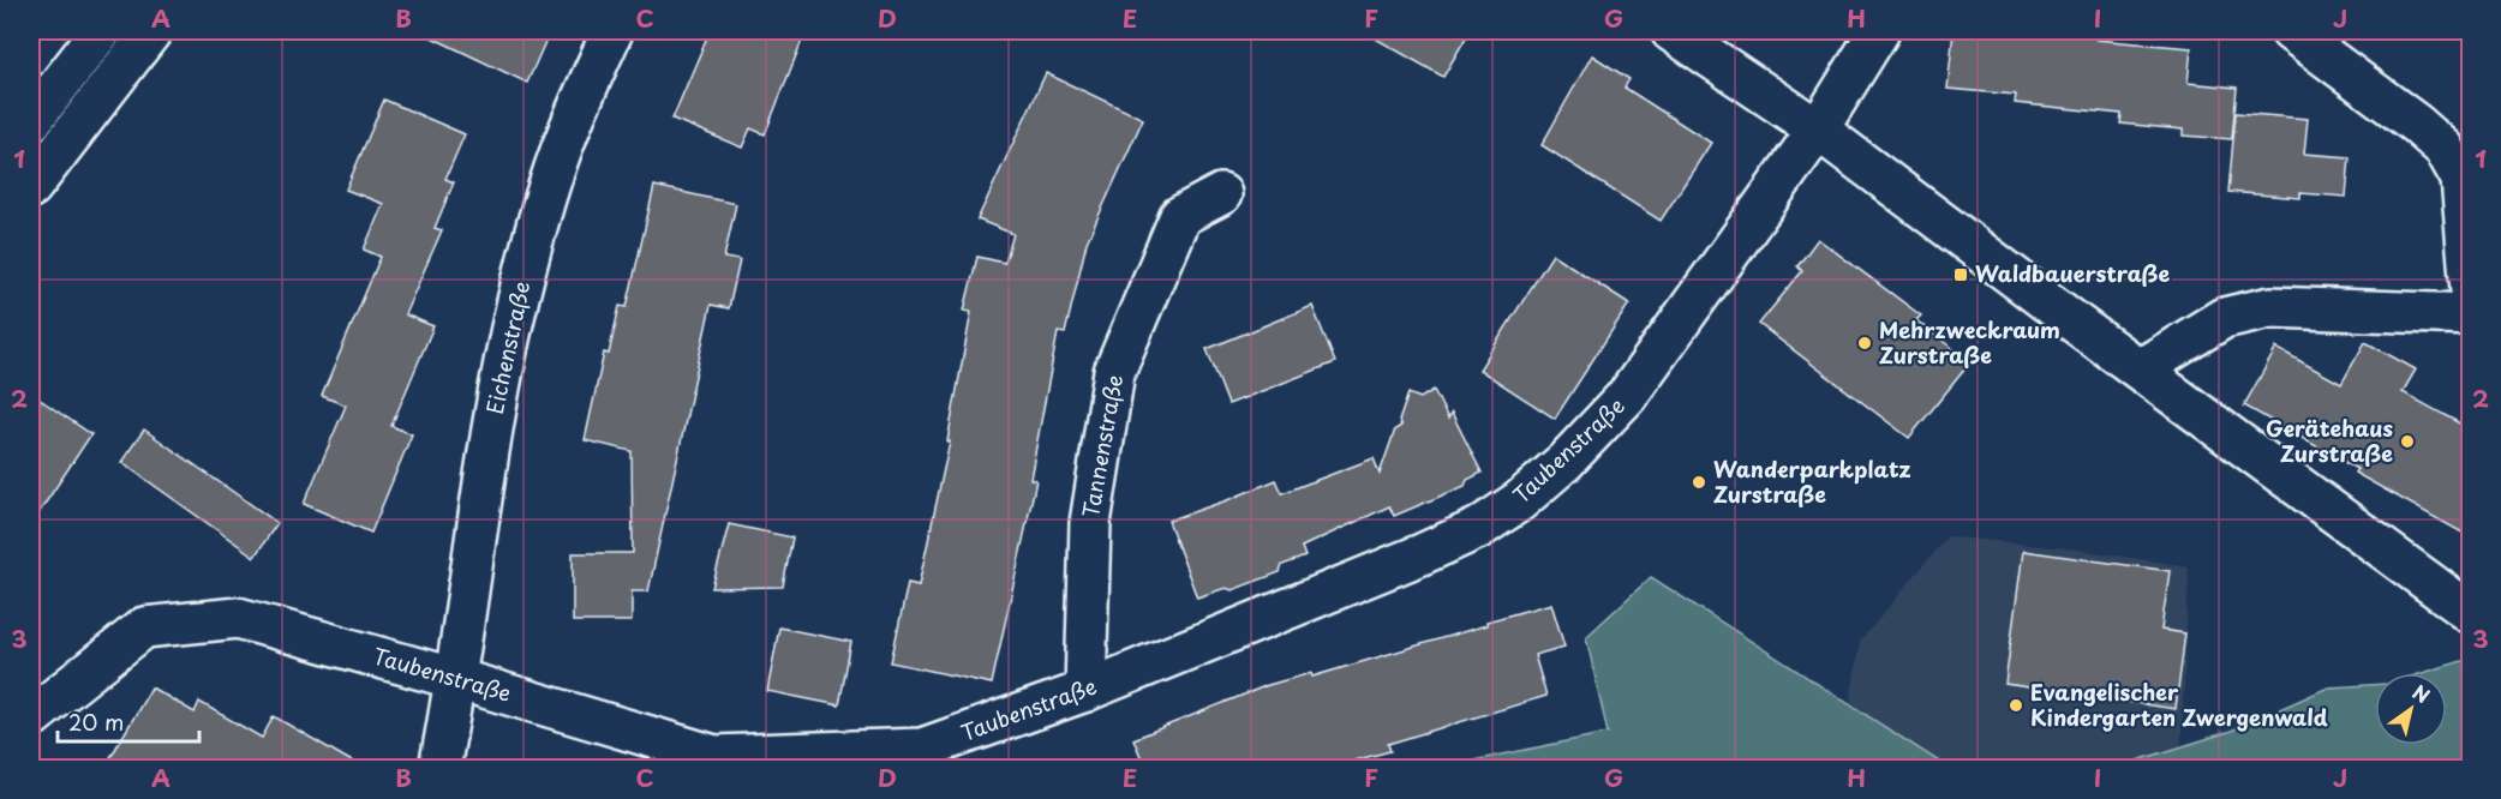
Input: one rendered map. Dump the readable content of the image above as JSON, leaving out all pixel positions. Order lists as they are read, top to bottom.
{
  "streets": {
    "street": ["Eichenstraße", "Tannenstraße", "Taubenstraße"]
  },
  "crossings": [
    ["Eichenstraße", "Taubenstraße"],
    ["Tannenstraße", "Taubenstraße"]
  ],
  "places": {
    "transit": ["Waldbauerstraße"],
    "other": [
      "Mehrzweckraum Zurstraße",
      "Gerätehaus Zurstraße",
      "Wanderparkplatz Zurstraße",
      "Evangelischer Kindergarten Zwergenwald"
    ]
  },
  "scale_bar": "20 m",
  "north": "top right",
  "grid": {
    "columns": [
      "A",
      "B",
      "C",
      "D",
      "E",
      "F",
      "G",
      "H",
      "I",
      "J"
    ],
    "rows": ["1", "2", "3"]
  }
}
